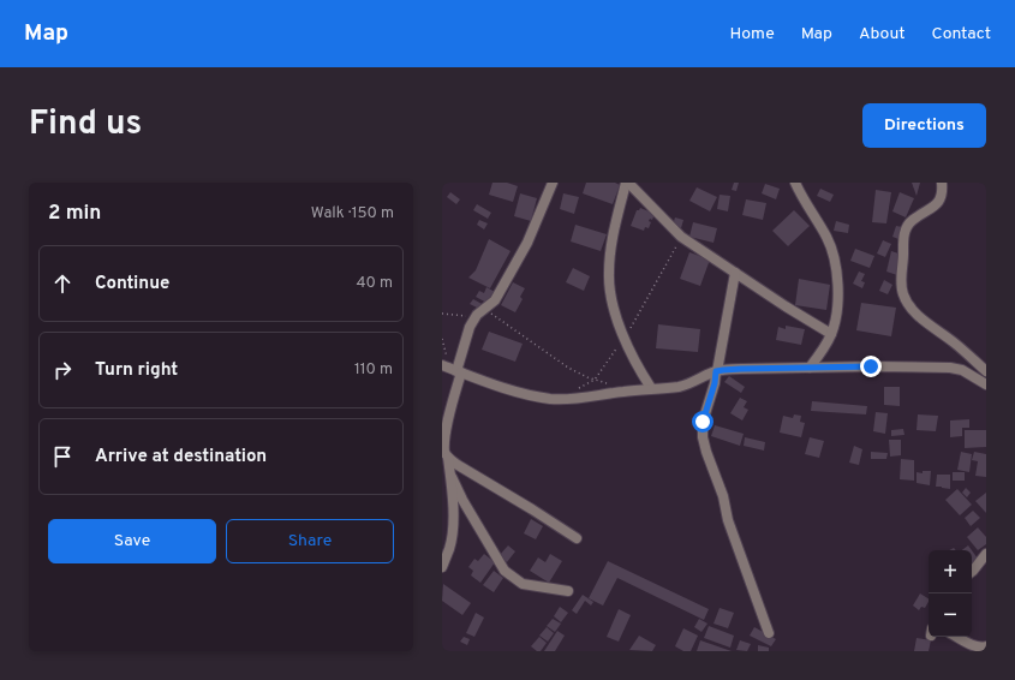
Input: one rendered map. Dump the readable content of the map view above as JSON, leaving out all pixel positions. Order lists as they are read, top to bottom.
{
  "page": {
    "header": "Map",
    "nav": [
      "Home",
      "Map",
      "About",
      "Contact"
    ],
    "title": "Find us",
    "buttons": [
      "Directions",
      ["Save", "Share"]
    ],
    "heading": ["2 min", "Walk · 150 m"],
    "list": [
      ["Continue", "40 m"],
      ["Turn right", "110 m"],
      "Arrive at destination"
    ],
    "map_buttons": ["+", "−"]
  }
}
